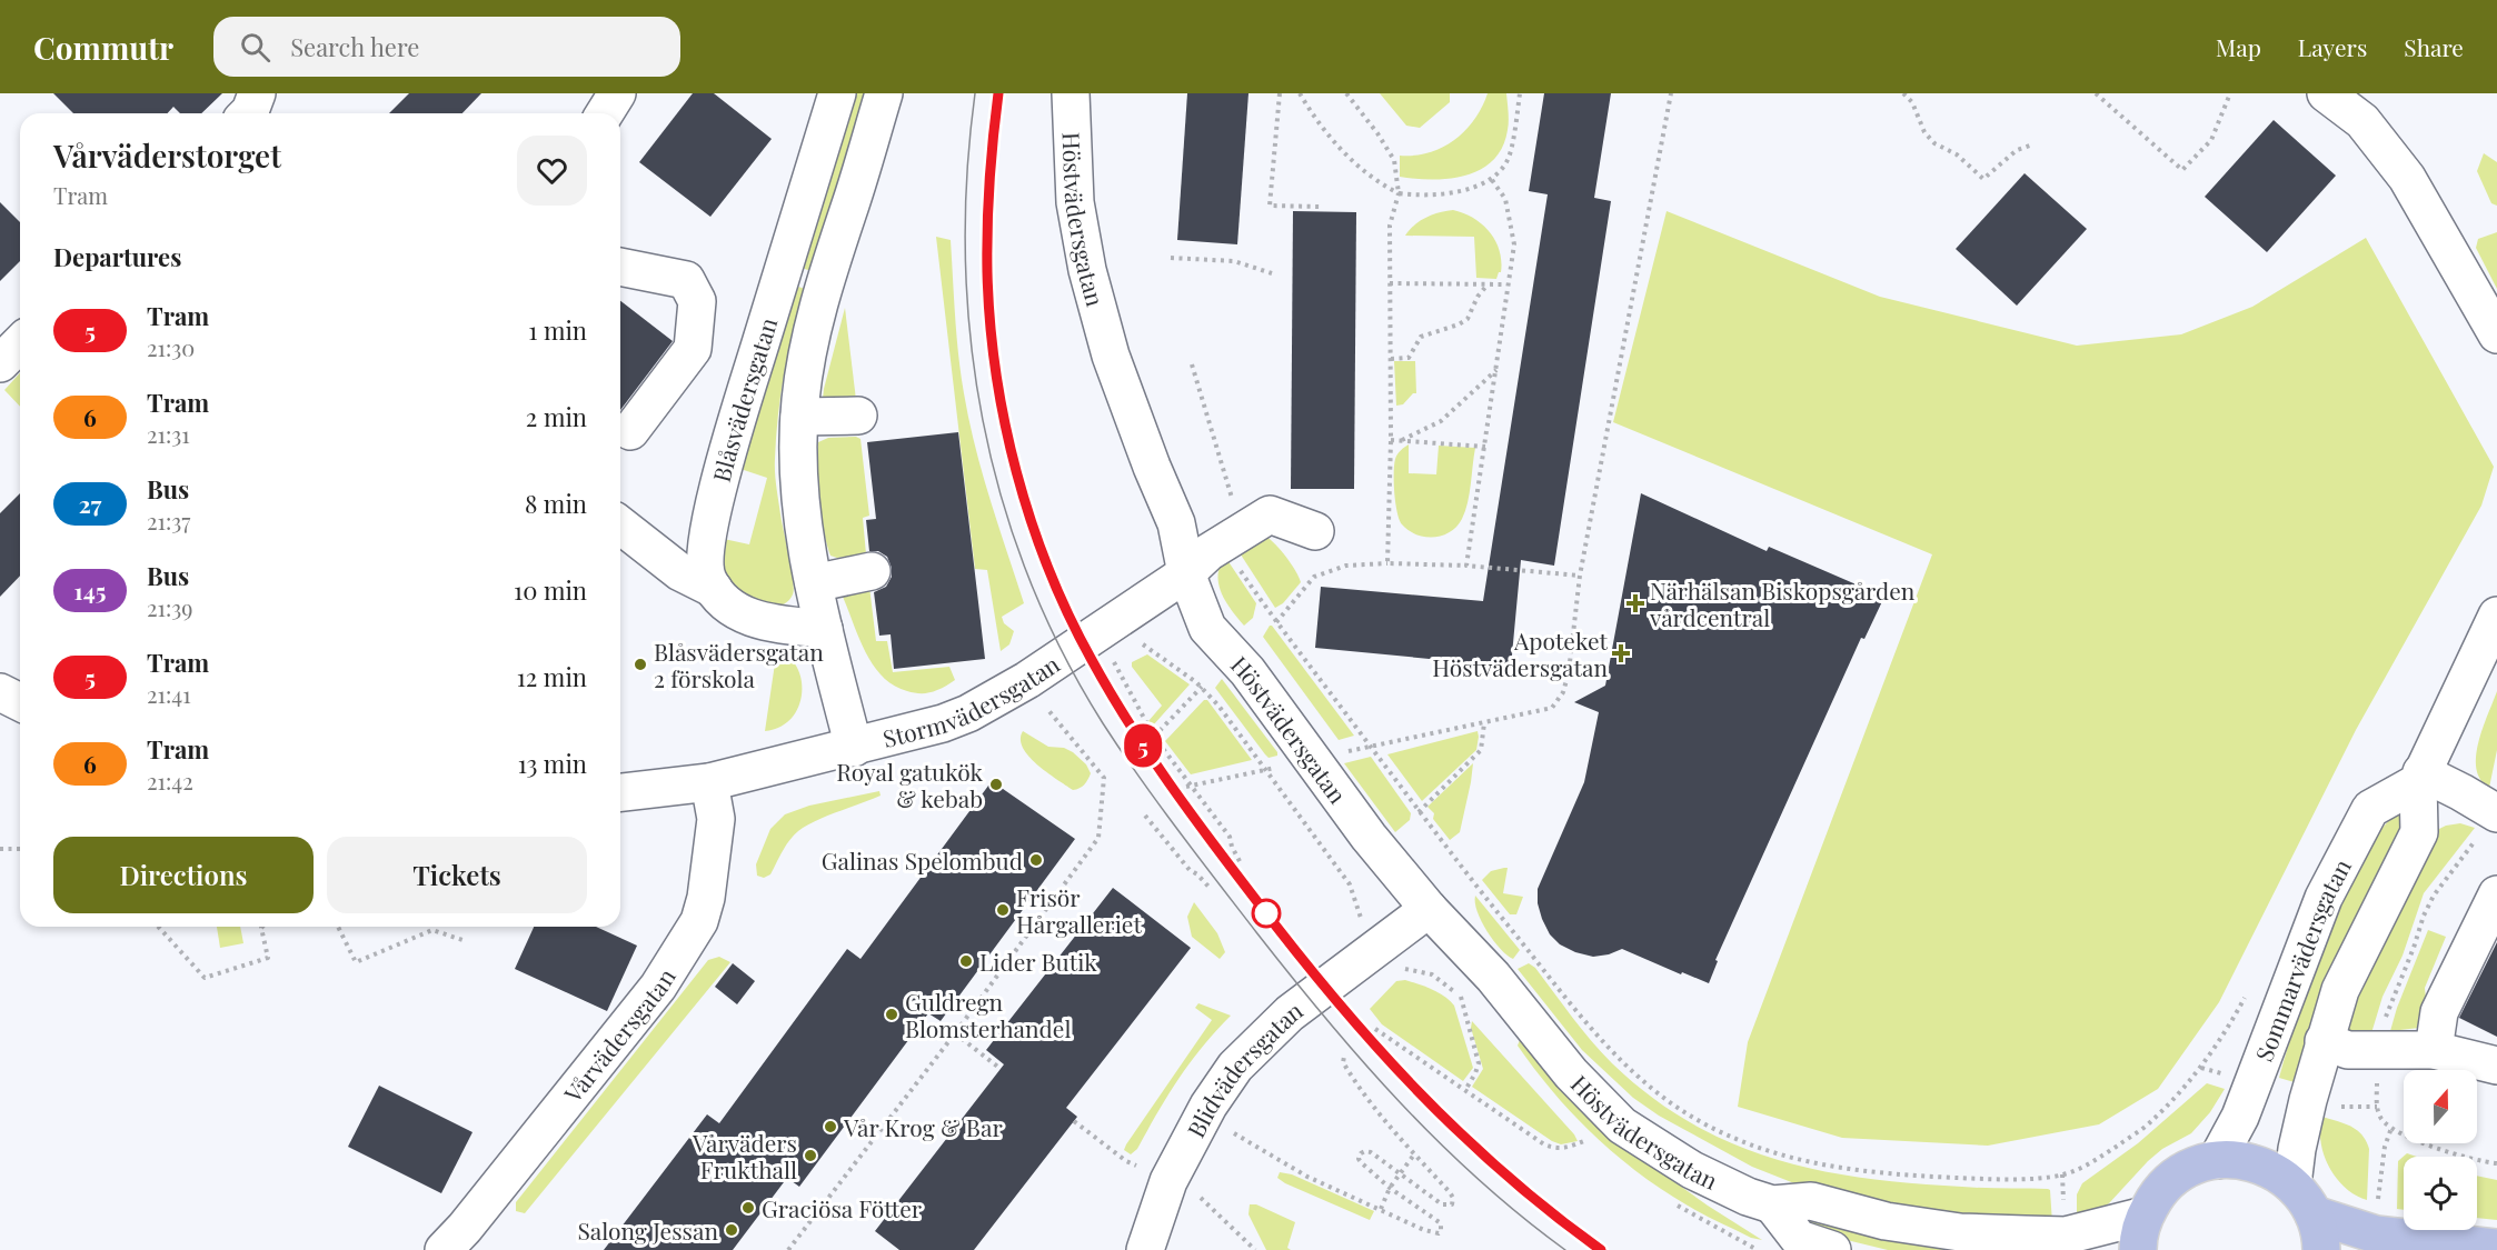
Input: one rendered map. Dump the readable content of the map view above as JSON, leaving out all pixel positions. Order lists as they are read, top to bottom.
{
  "streets": {
    "street": [
      "Höstvädersgatan",
      "Blåsvädersgatan",
      "Stormvädersgatan",
      "Sommarvädersgatan",
      "Vårvädersgatan",
      "Blidvädersgatan"
    ]
  },
  "crossings": [
    ["Höstvädersgatan", "Stormvädersgatan"],
    ["Höstvädersgatan", "Blidvädersgatan"],
    ["Blåsvädersgatan", "Stormvädersgatan"],
    ["Stormvädersgatan", "Vårvädersgatan"]
  ],
  "places": {
    "health": ["Närhälsan Biskopsgården vårdcentral", "Apoteket Höstvädersgatan"],
    "other": [
      "Blåsvädersgatan 2 förskola",
      "Royal gatukök & kebab",
      "Galinas Spelombud",
      "Frisör Hårgalleriet",
      "Lider Butik",
      "Guldregn Blomsterhandel",
      "Vår Krog & Bar",
      "Vårväders Frukthall",
      "Graciösa Fötter",
      "Salong Jessan"
    ]
  },
  "lines": ["tram line 5"],
  "north": "top",
  "page": {
    "header": "Commutr",
    "search": "Search here",
    "nav": ["Map", "Layers", "Share"],
    "on_map": "5",
    "heading": [
      ["Vårväderstorget", "Tram"],
      "Departures"
    ],
    "list": [
      {
        "mark": "5",
        "name": "Tram",
        "note": "21:30",
        "value": "1 min"
      },
      {
        "mark": "6",
        "name": "Tram",
        "note": "21:31",
        "value": "2 min"
      },
      {
        "mark": "27",
        "name": "Bus",
        "note": "21:37",
        "value": "8 min"
      },
      {
        "mark": "145",
        "name": "Bus",
        "note": "21:39",
        "value": "10 min"
      },
      {
        "mark": "5",
        "name": "Tram",
        "note": "21:41",
        "value": "12 min"
      },
      {
        "mark": "6",
        "name": "Tram",
        "note": "21:42",
        "value": "13 min"
      }
    ],
    "buttons": ["Directions", "Tickets"]
  }
}
